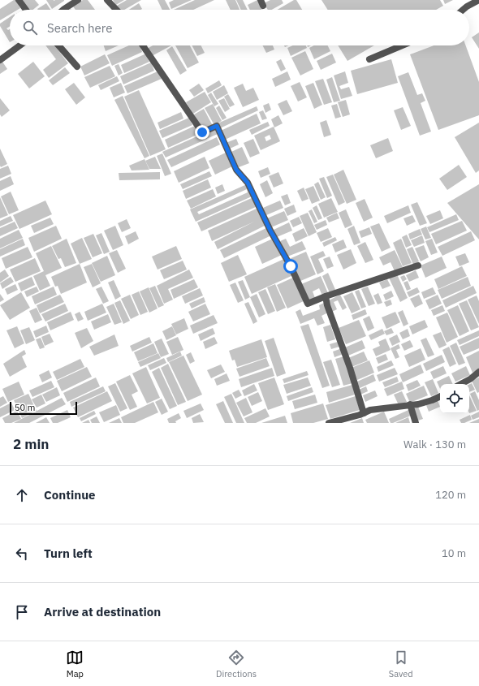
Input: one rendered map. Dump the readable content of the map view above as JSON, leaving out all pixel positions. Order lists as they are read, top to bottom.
{
  "scale_bar": "50 m",
  "page": {
    "search": "Search here",
    "scale": "50 m",
    "heading": ["2 min", "Walk · 130 m"],
    "list": [
      ["Continue", "120 m"],
      ["Turn left", "10 m"],
      "Arrive at destination"
    ],
    "nav": ["Map", "Directions", "Saved"]
  }
}
